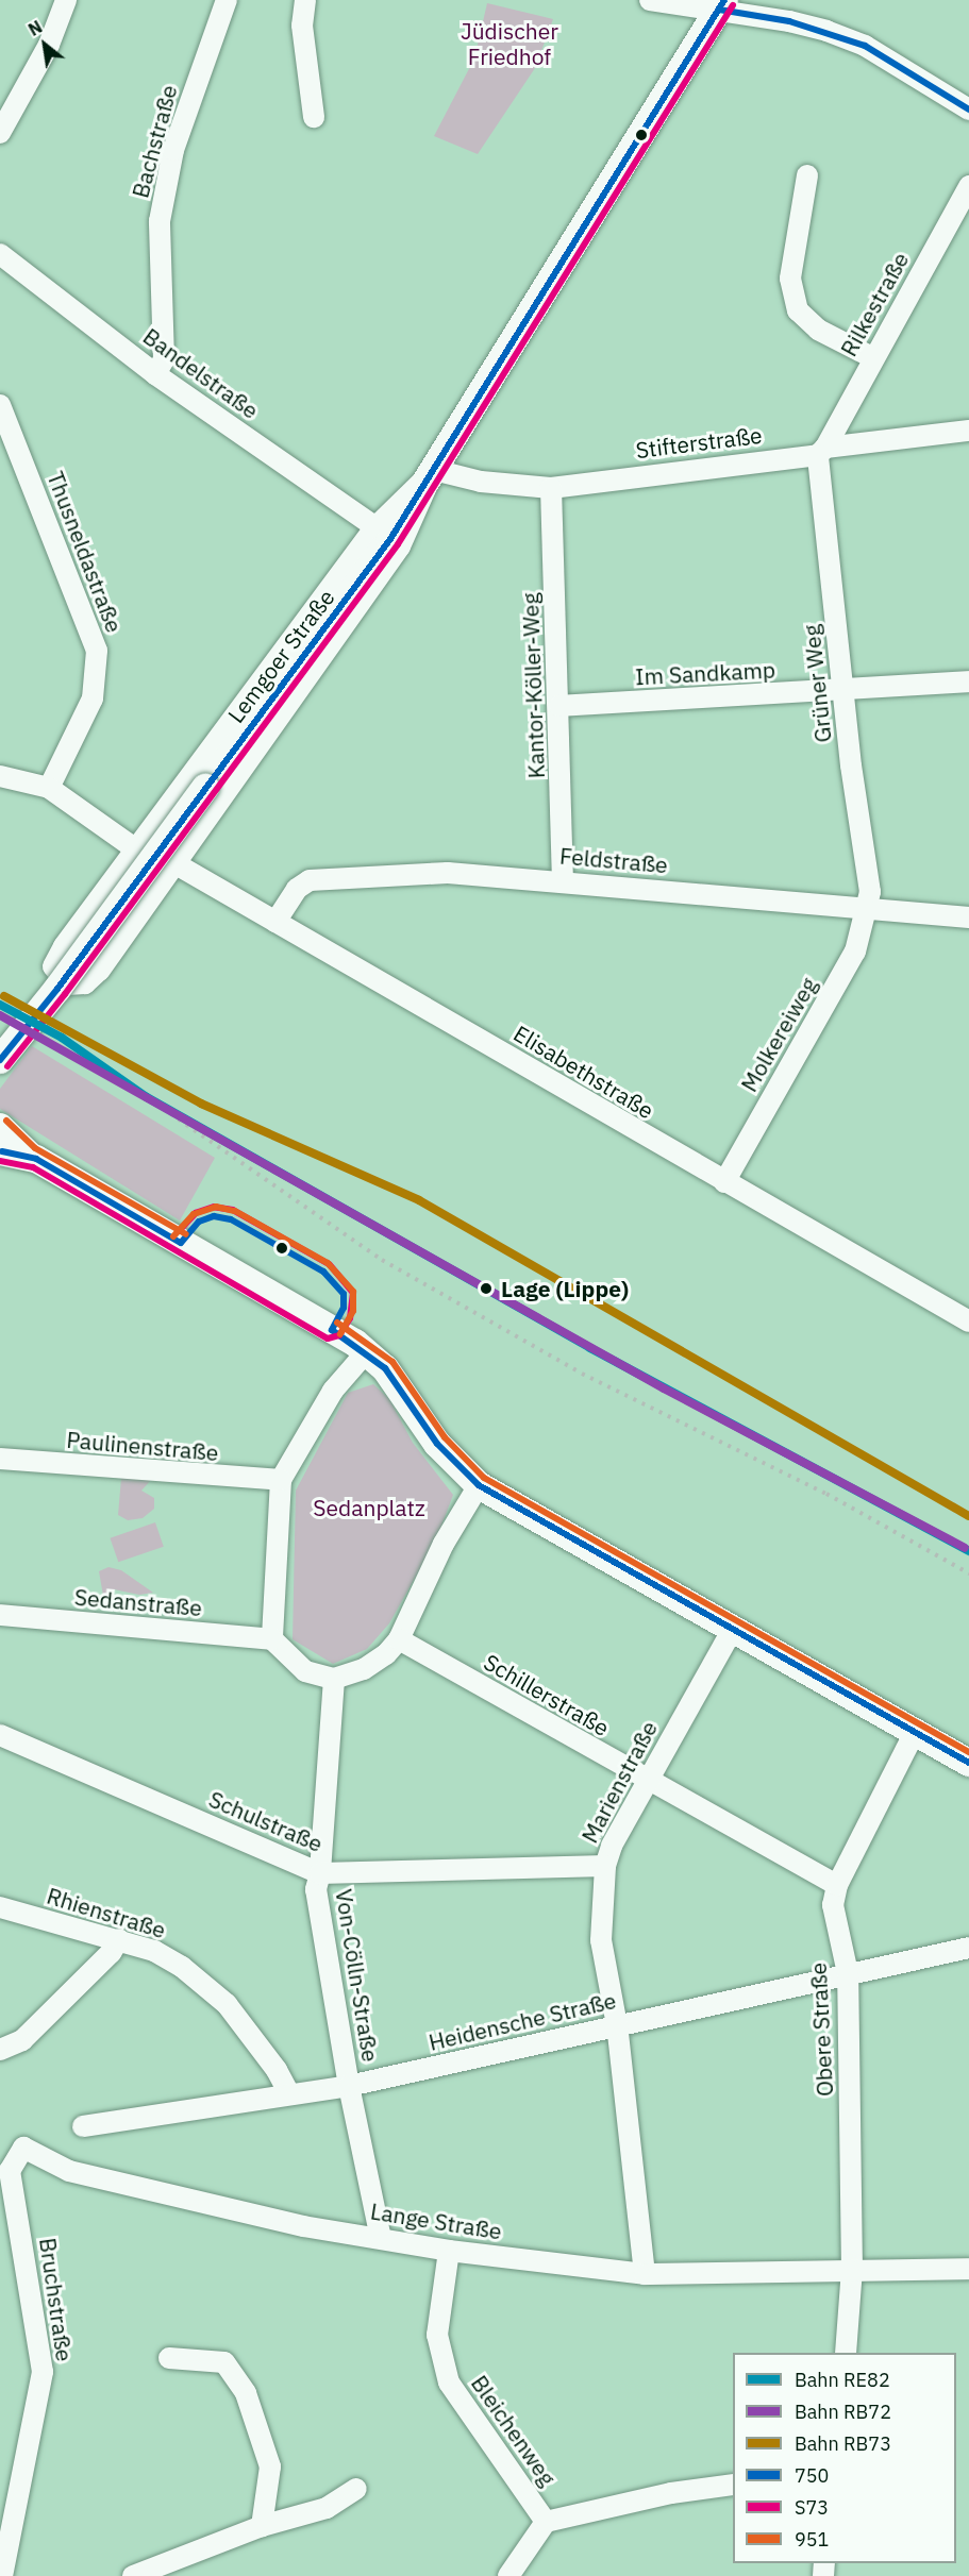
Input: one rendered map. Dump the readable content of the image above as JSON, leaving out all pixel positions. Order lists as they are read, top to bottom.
{
  "streets": {
    "main road": ["Lemgoer Straße"],
    "street": [
      "Bachstraße",
      "Rilkestraße",
      "Bandelstraße",
      "Stifterstraße",
      "Thusneldastraße",
      "Im Sandkamp",
      "Grüner Weg",
      "Kantor-Köller-Weg",
      "Feldstraße",
      "Molkereiweg",
      "Elisabethstraße",
      "Paulinenstraße",
      "Sedanstraße",
      "Schillerstraße",
      "Marienstraße",
      "Schulstraße",
      "Rhienstraße",
      "Von-Cölln-Straße",
      "Heidensche Straße",
      "Obere Straße",
      "Lange Straße",
      "Bruchstraße",
      "Bleichenweg"
    ]
  },
  "crossings": [
    ["Bachstraße", "Bandelstraße"],
    ["Rilkestraße", "Stifterstraße"],
    ["Rilkestraße", "Grüner Weg"],
    ["Bandelstraße", "Lemgoer Straße"],
    ["Stifterstraße", "Lemgoer Straße"],
    ["Stifterstraße", "Grüner Weg"],
    ["Stifterstraße", "Kantor-Köller-Weg"],
    ["Lemgoer Straße", "Elisabethstraße"],
    ["Im Sandkamp", "Grüner Weg"],
    ["Im Sandkamp", "Kantor-Köller-Weg"],
    ["Grüner Weg", "Feldstraße"],
    ["Grüner Weg", "Molkereiweg"],
    ["Kantor-Köller-Weg", "Feldstraße"],
    ["Feldstraße", "Molkereiweg"],
    ["Feldstraße", "Elisabethstraße"],
    ["Molkereiweg", "Elisabethstraße"],
    ["Schillerstraße", "Marienstraße"],
    ["Schillerstraße", "Obere Straße"],
    ["Marienstraße", "Schulstraße"],
    ["Marienstraße", "Heidensche Straße"],
    ["Marienstraße", "Lange Straße"],
    ["Schulstraße", "Von-Cölln-Straße"],
    ["Rhienstraße", "Heidensche Straße"],
    ["Von-Cölln-Straße", "Heidensche Straße"],
    ["Von-Cölln-Straße", "Lange Straße"],
    ["Heidensche Straße", "Obere Straße"],
    ["Obere Straße", "Lange Straße"],
    ["Lange Straße", "Bruchstraße"],
    ["Lange Straße", "Bleichenweg"]
  ],
  "parks": ["Jüdischer Friedhof", "Sedanplatz"],
  "places": ["Lage (Lippe)"],
  "lines": [
    "transit line 750",
    "transit line S73",
    "rail line RB73",
    "rail line RE82",
    "rail line RB72",
    "transit line 951"
  ],
  "legend": [
    "Bahn RE82",
    "Bahn RB72",
    "Bahn RB73",
    "750",
    "S73",
    "951"
  ],
  "north": "top left"
}
